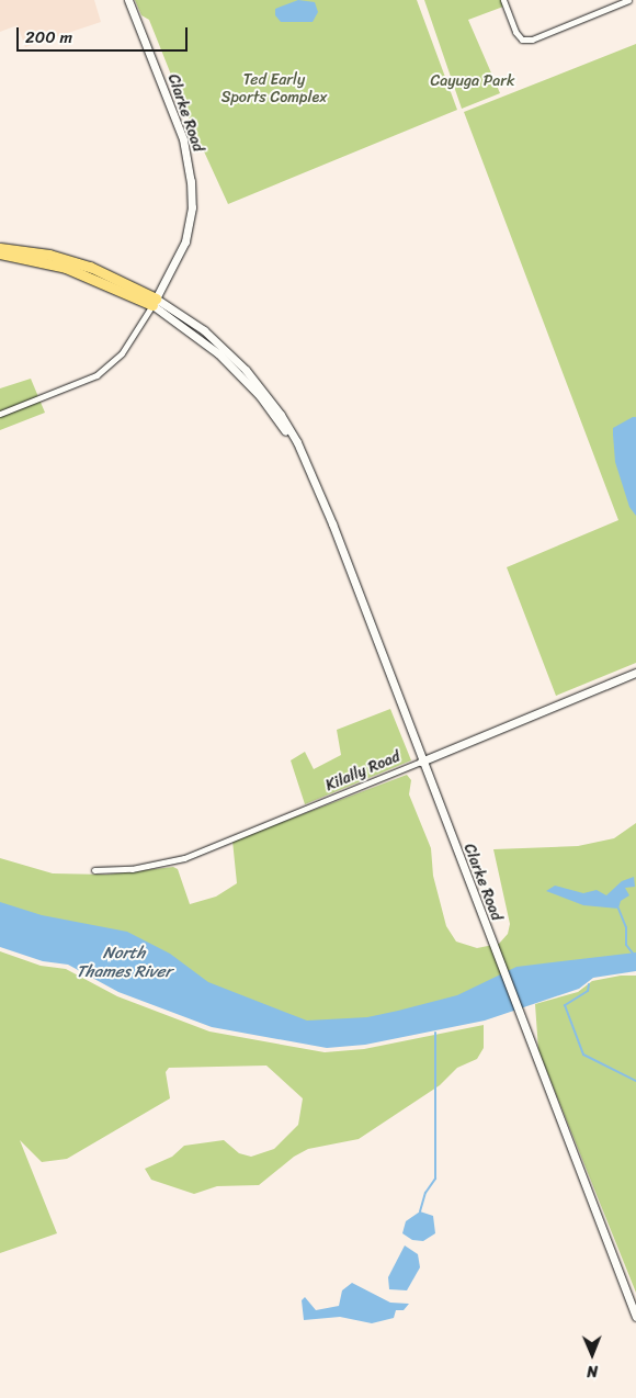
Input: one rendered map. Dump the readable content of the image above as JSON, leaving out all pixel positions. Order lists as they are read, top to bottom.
{
  "streets": {
    "main road": ["Clarke Road", "Kilally Road"]
  },
  "crossings": [
    ["Clarke Road", "Kilally Road"]
  ],
  "water": ["North Thames River"],
  "parks": ["Ted Early Sports Complex", "Cayuga Park"],
  "scale_bar": "200 m",
  "north": "bottom"
}
